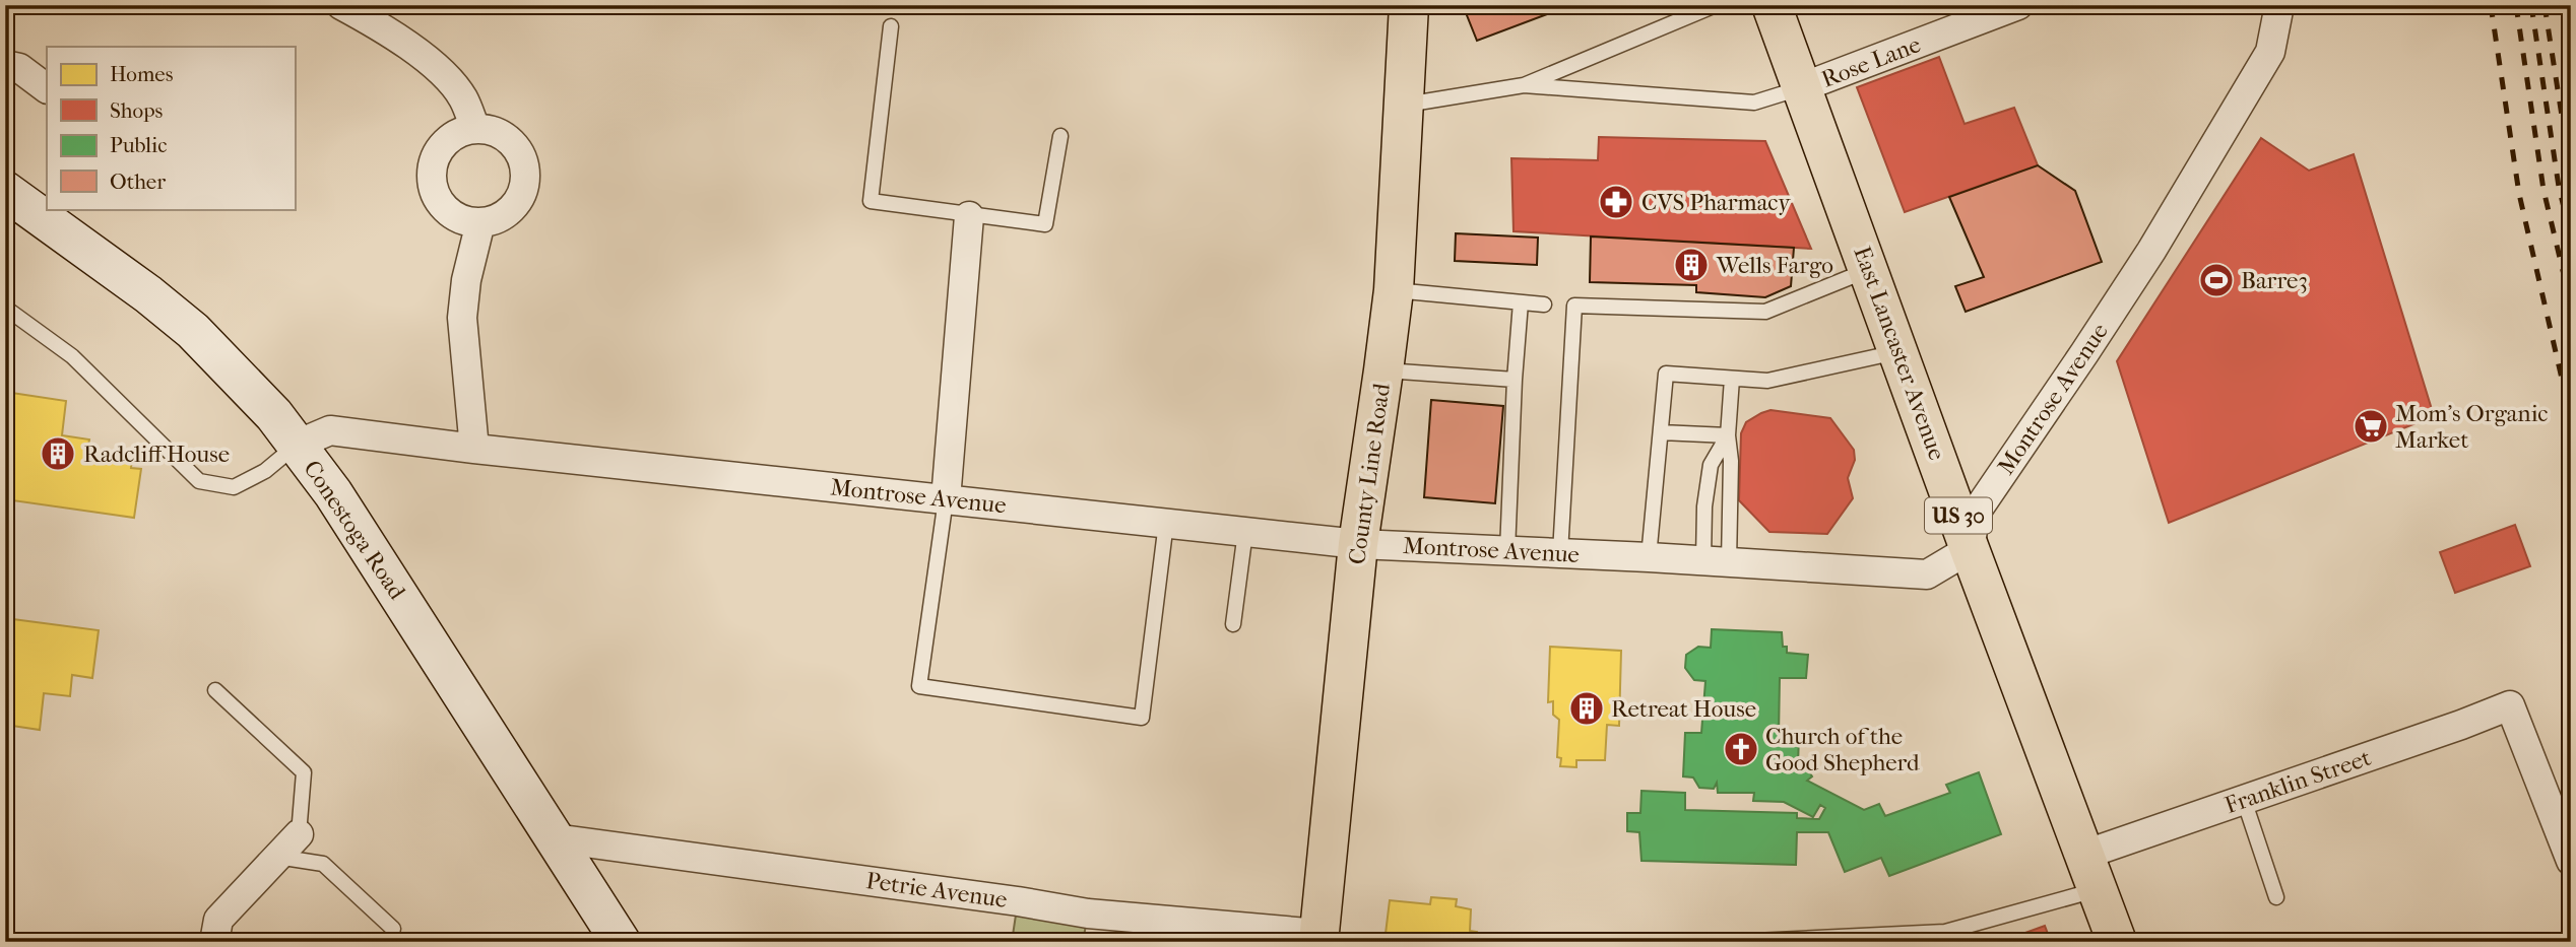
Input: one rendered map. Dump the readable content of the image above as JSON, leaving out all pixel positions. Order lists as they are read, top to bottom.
{
  "streets": {
    "main road": [
      "East Lancaster Avenue",
      "County Line Road",
      "US 30",
      "Conestoga Road"
    ],
    "street": [
      "Rose Lane",
      "Montrose Avenue",
      "Franklin Street",
      "Petrie Avenue"
    ]
  },
  "crossings": [
    ["Rose Lane", "East Lancaster Avenue"],
    ["East Lancaster Avenue", "Montrose Avenue"],
    ["East Lancaster Avenue", "Franklin Street"],
    ["Montrose Avenue", "County Line Road"],
    ["Montrose Avenue", "Conestoga Road"],
    ["County Line Road", "Petrie Avenue"],
    ["Conestoga Road", "Petrie Avenue"]
  ],
  "places": {
    "pharmacy": ["CVS Pharmacy"],
    "building": ["Wells Fargo", "Radcliff House", "Retreat House"],
    "sports": ["Barre3"],
    "supermarket": ["Mom's Organic Market"],
    "church": ["Church of the Good Shepherd"]
  },
  "legend": [
    "Homes",
    "Shops",
    "Public",
    "Other"
  ]
}
